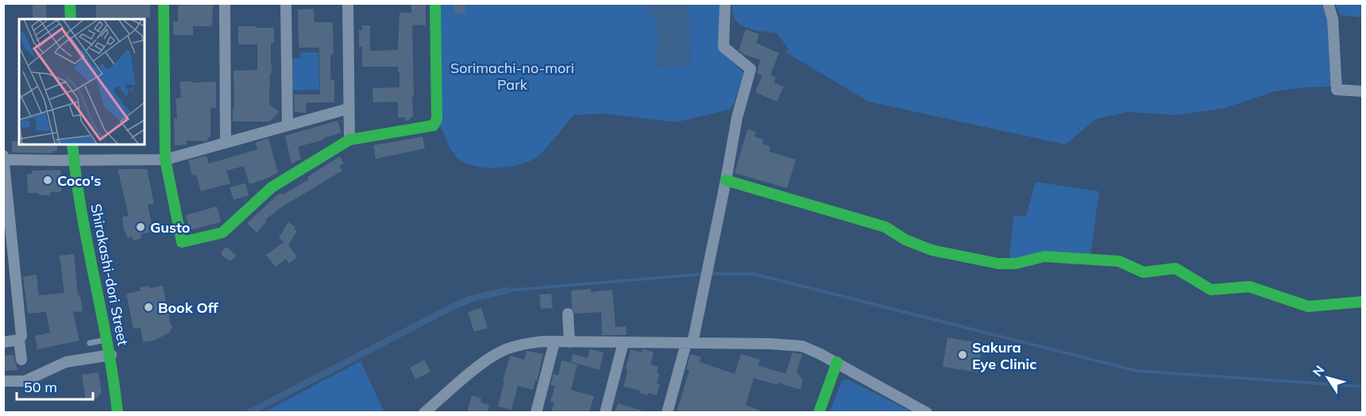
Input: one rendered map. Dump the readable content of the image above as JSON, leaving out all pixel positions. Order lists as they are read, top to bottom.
{
  "streets": {
    "street": ["Shirakashi-dori Street"]
  },
  "parks": ["Sorimachi-no-mori Park"],
  "places": [
    "Coco's",
    "Gusto",
    "Book Off",
    "Sakura Eye Clinic"
  ],
  "scale_bar": "50 m",
  "north": "top left"
}
